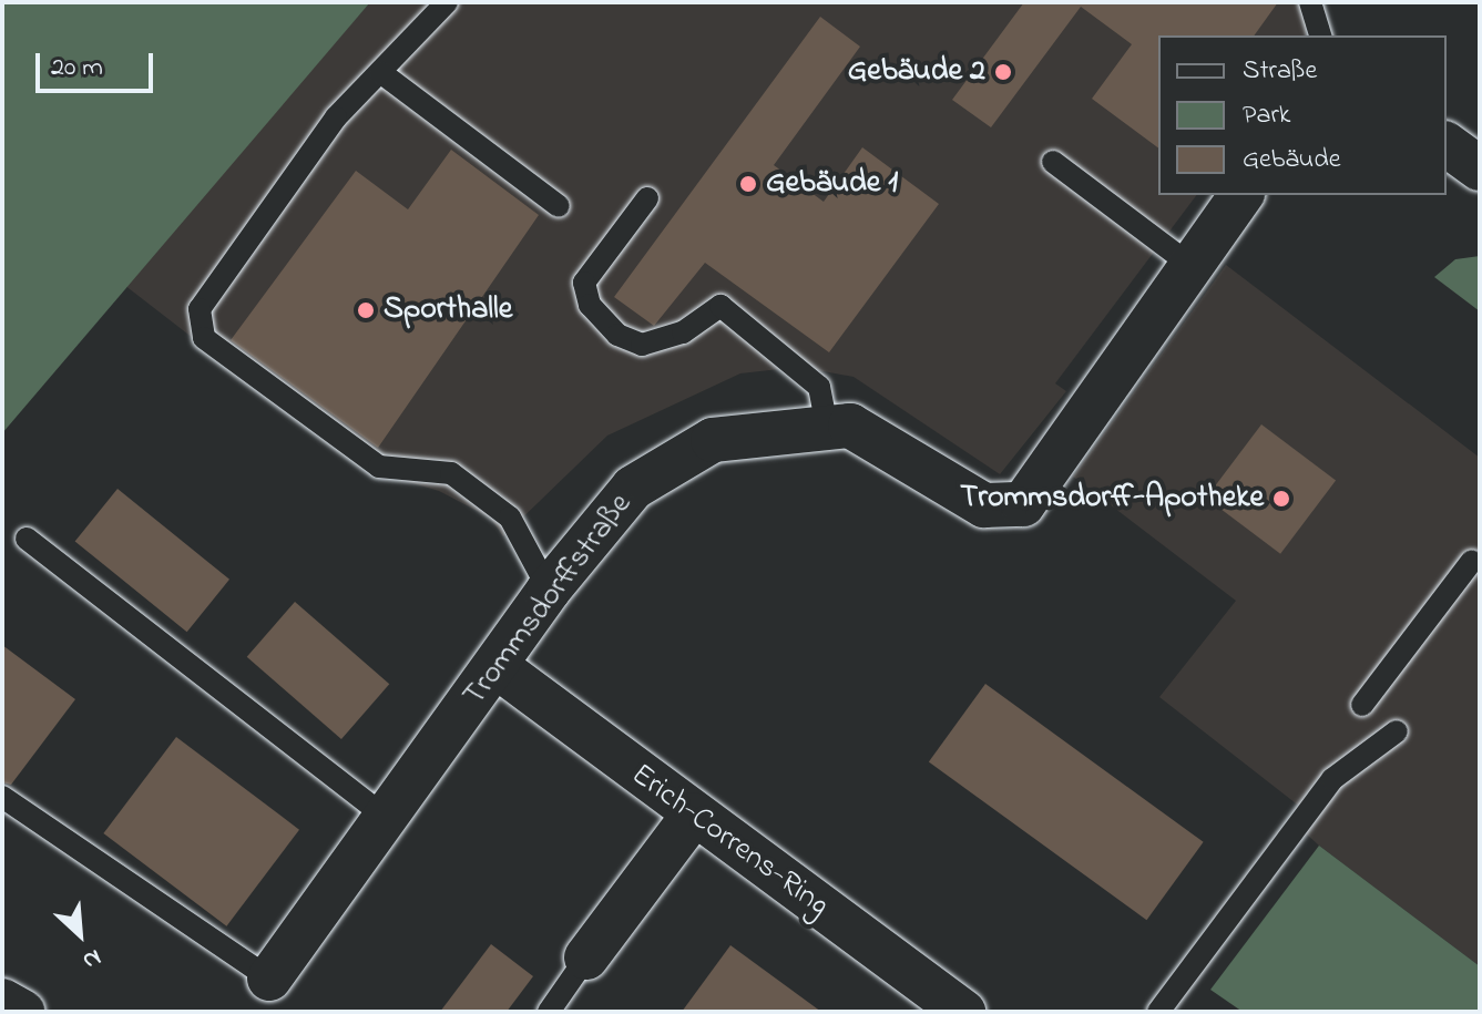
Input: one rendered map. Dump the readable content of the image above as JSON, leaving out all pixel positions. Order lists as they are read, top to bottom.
{
  "streets": {
    "street": ["Trommsdorffstraße", "Erich-Correns-Ring"]
  },
  "crossings": [
    ["Trommsdorffstraße", "Erich-Correns-Ring"]
  ],
  "places": [
    "Gebäude 2",
    "Gebäude 1",
    "Sporthalle",
    "Trommsdorff-Apotheke"
  ],
  "legend": ["Straße", "Park", "Gebäude"],
  "scale_bar": "20 m",
  "north": "bottom right"
}
